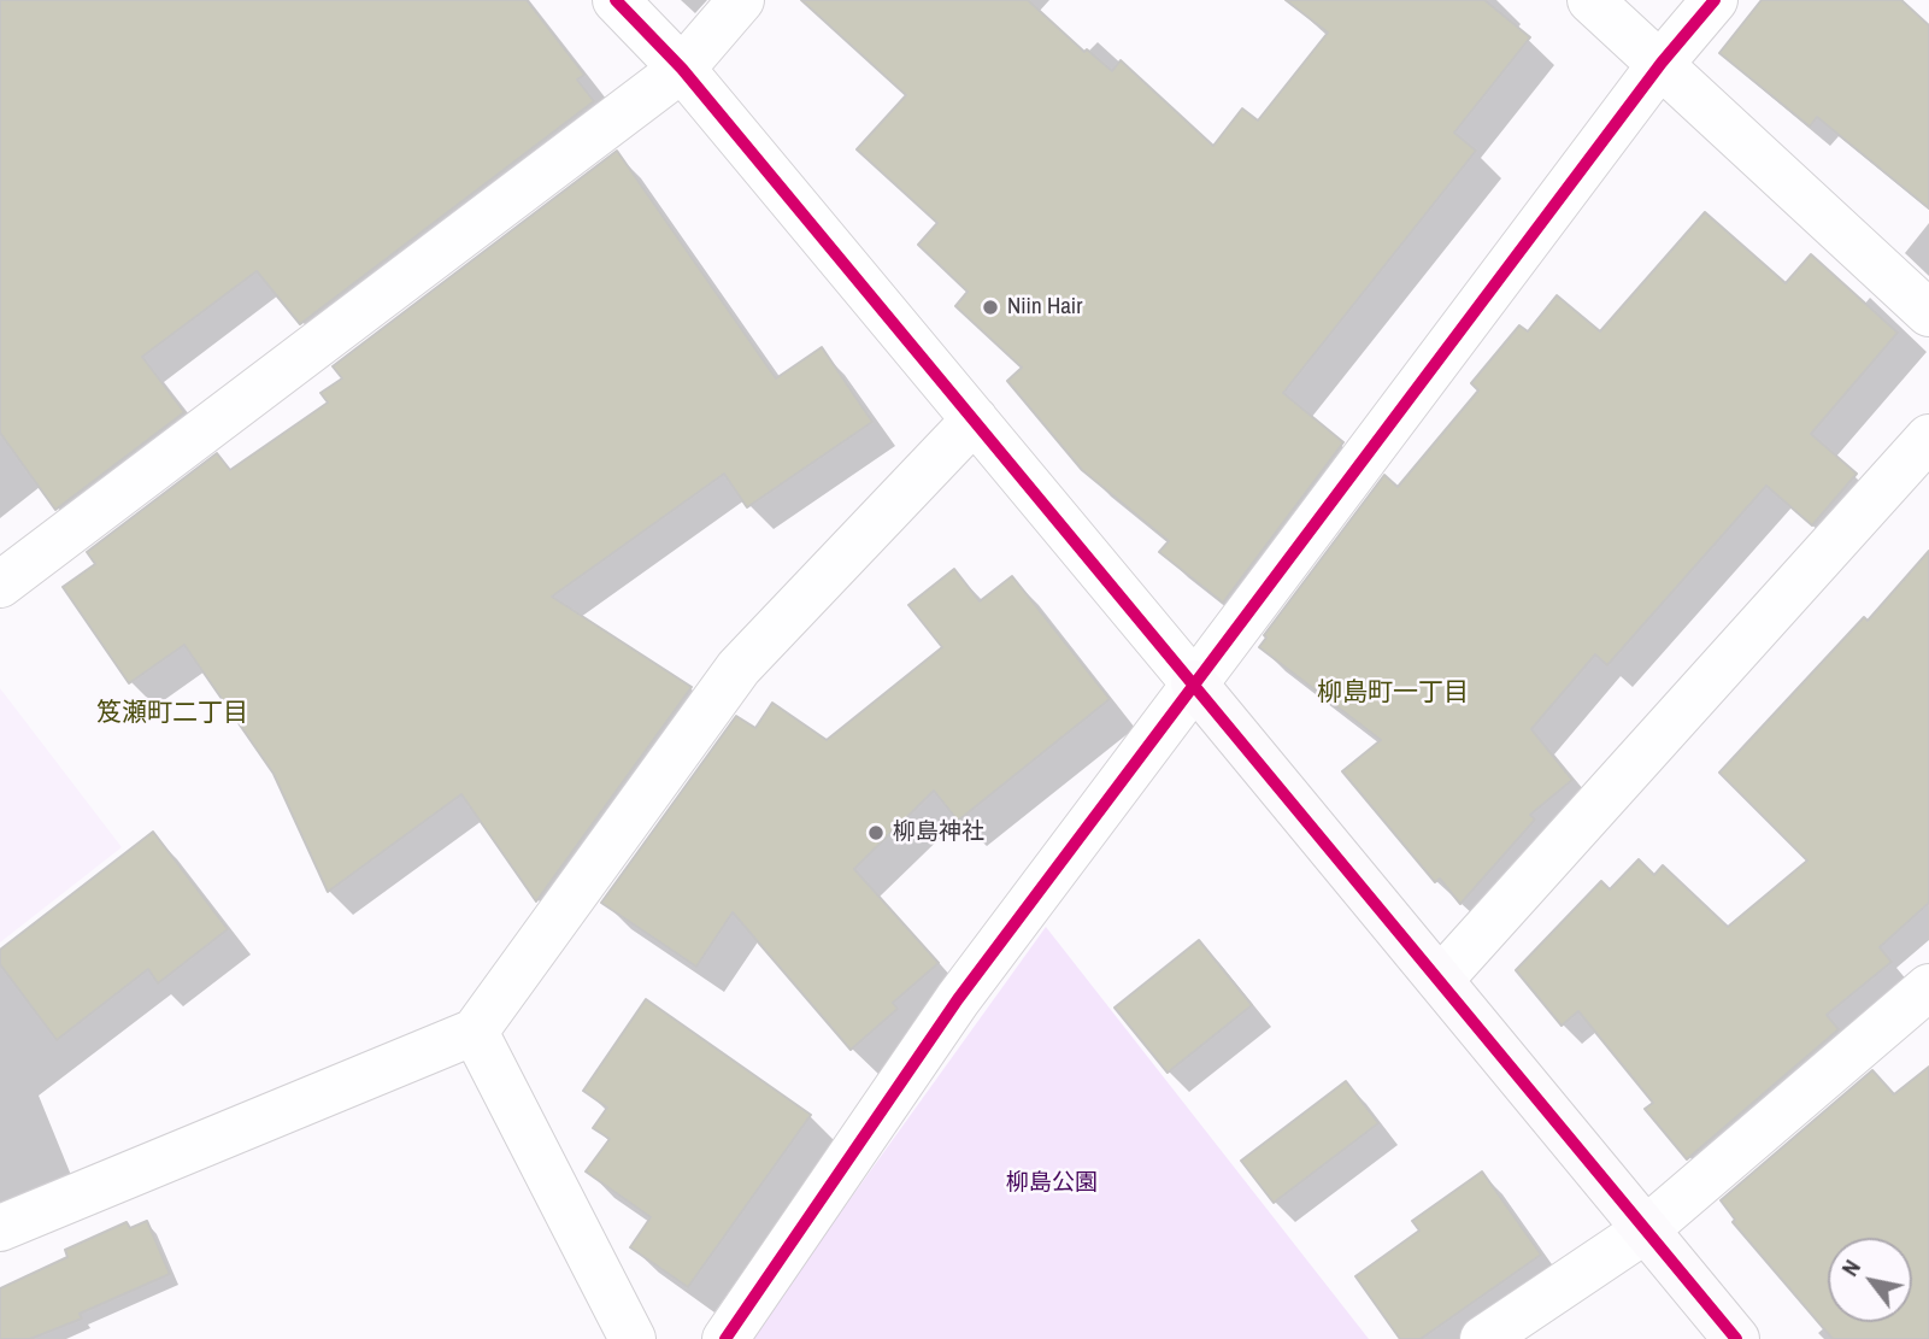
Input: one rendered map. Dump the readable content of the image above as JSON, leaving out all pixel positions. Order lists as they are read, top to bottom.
{
  "districts": ["柳島町一丁目", "笈瀬町二丁目"],
  "parks": ["柳島公園"],
  "places": ["Niin Hair", "柳島神社"],
  "north": "top left"
}
